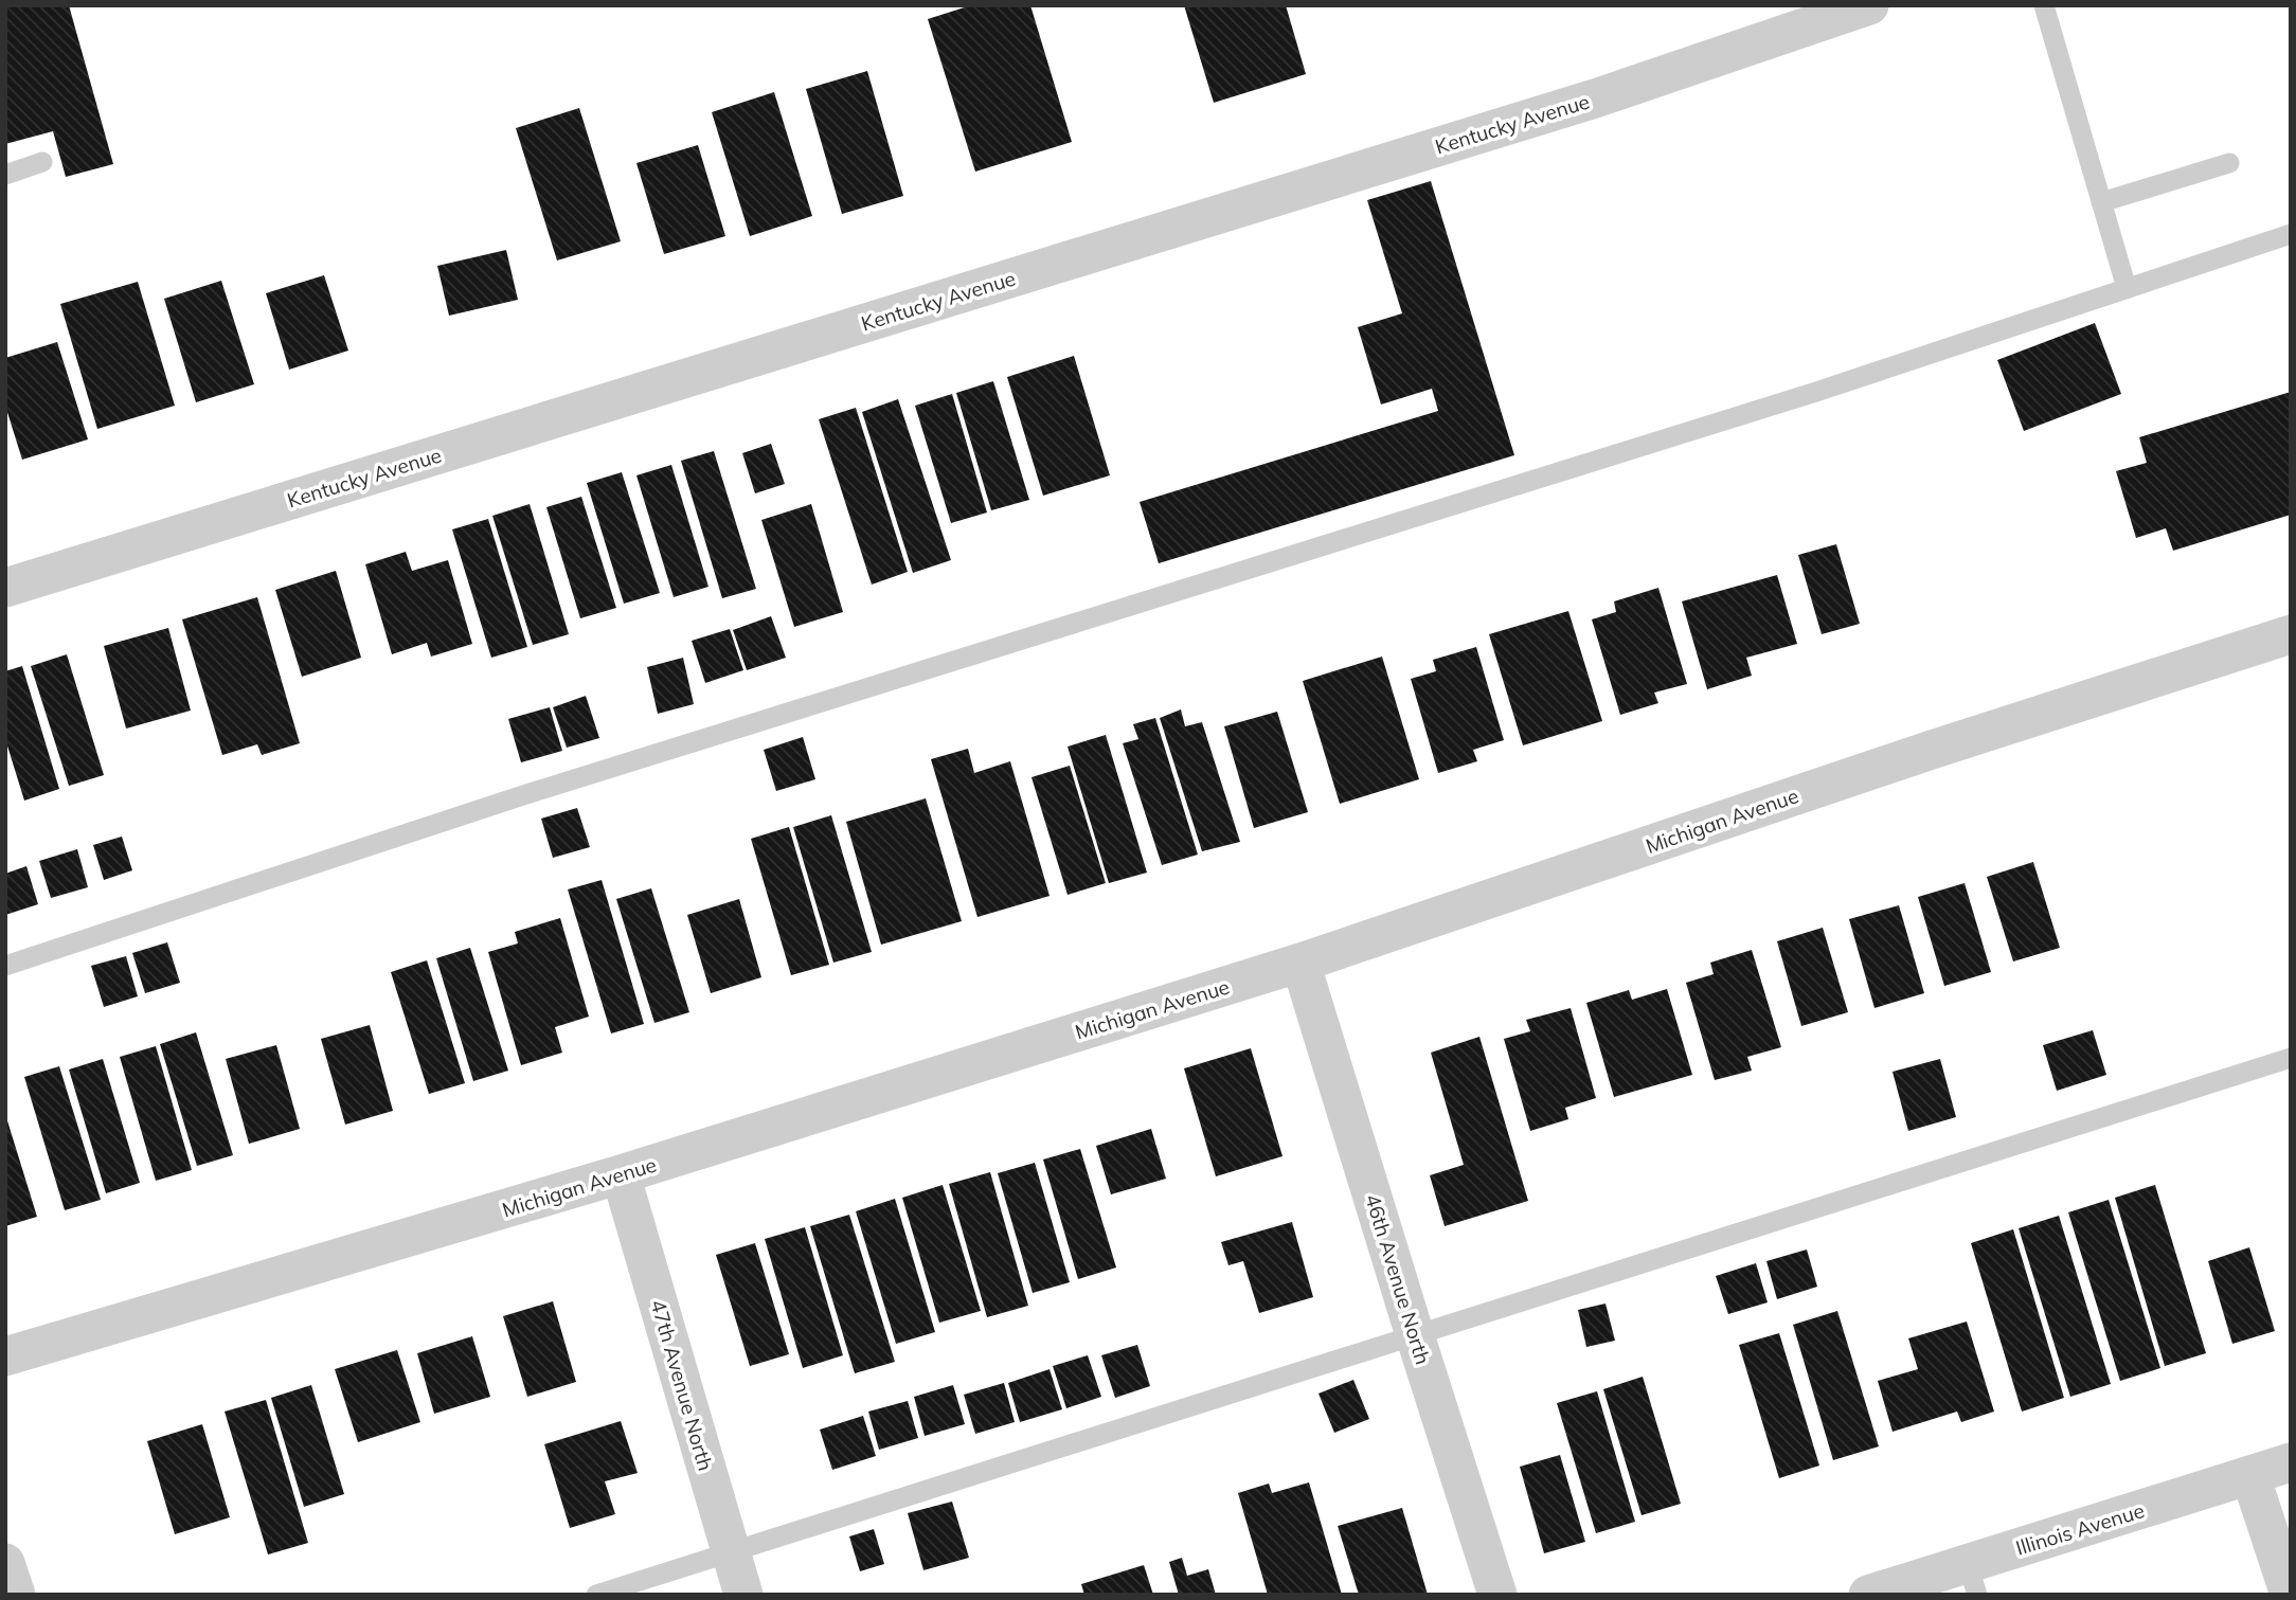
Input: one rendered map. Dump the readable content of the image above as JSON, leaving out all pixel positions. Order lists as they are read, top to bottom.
{
  "streets": {
    "street": [
      "Kentucky Avenue",
      "Michigan Avenue",
      "46th Avenue North",
      "47th Avenue North",
      "Illinois Avenue"
    ]
  },
  "crossings": [
    ["Michigan Avenue", "46th Avenue North"],
    ["Michigan Avenue", "47th Avenue North"]
  ]
}
